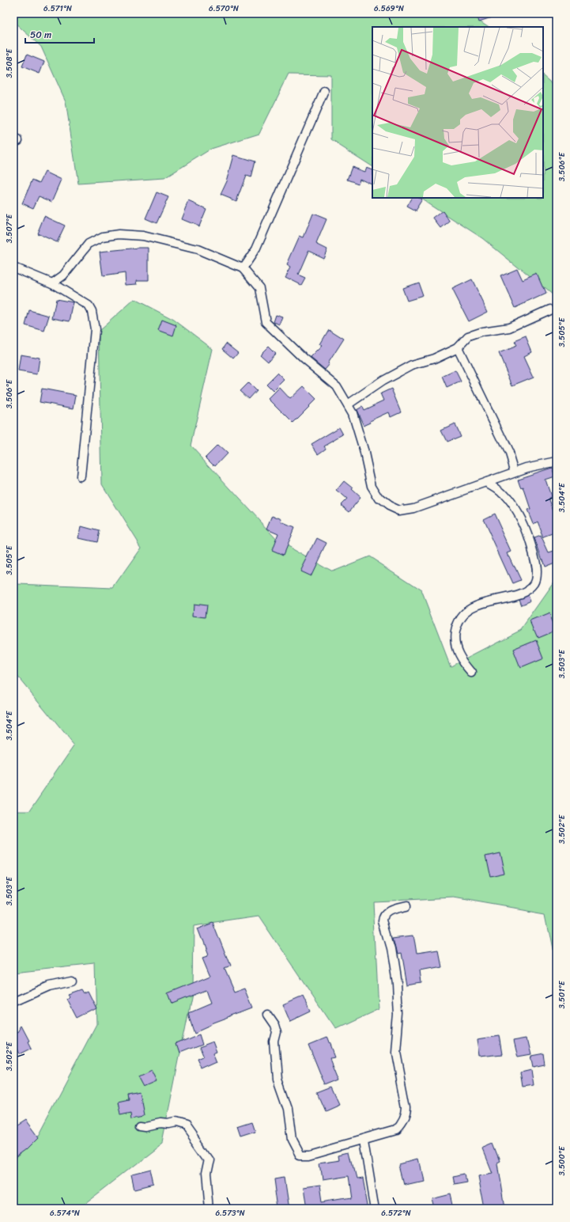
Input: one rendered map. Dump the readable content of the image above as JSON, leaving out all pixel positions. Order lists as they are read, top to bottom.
{
  "scale_bar": "50 m",
  "coordinates": [
    "6.571°N",
    "6.570°N",
    "6.569°N",
    "3.508°E",
    "3.506°E",
    "3.507°E",
    "3.505°E",
    "3.504°E",
    "3.503°E",
    "3.502°E",
    "3.501°E",
    "3.500°E",
    "6.574°N",
    "6.573°N",
    "6.572°N"
  ]
}
